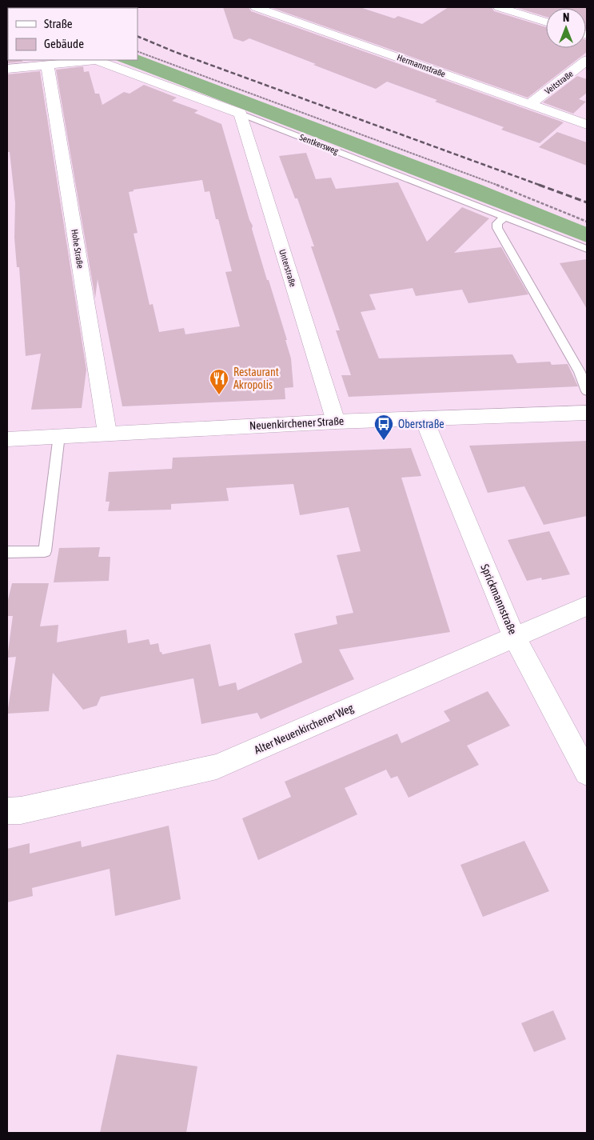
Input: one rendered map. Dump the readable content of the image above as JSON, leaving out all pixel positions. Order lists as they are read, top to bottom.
{
  "streets": {
    "street": [
      "Hermannstraße",
      "Veitstraße",
      "Sentkersweg",
      "Hohe Straße",
      "Unterstraße",
      "Neuenkirchener Straße",
      "Sprickmannstraße",
      "Alter Neuenkirchener Weg"
    ]
  },
  "crossings": [
    ["Hermannstraße", "Veitstraße"],
    ["Sentkersweg", "Hohe Straße"],
    ["Sentkersweg", "Unterstraße"],
    ["Hohe Straße", "Neuenkirchener Straße"],
    ["Unterstraße", "Neuenkirchener Straße"],
    ["Neuenkirchener Straße", "Sprickmannstraße"],
    ["Sprickmannstraße", "Alter Neuenkirchener Weg"]
  ],
  "places": {
    "restaurant": ["Restaurant Akropolis"],
    "bus stop": ["Oberstraße"]
  },
  "legend": ["Straße", "Gebäude"],
  "north": "top"
}
